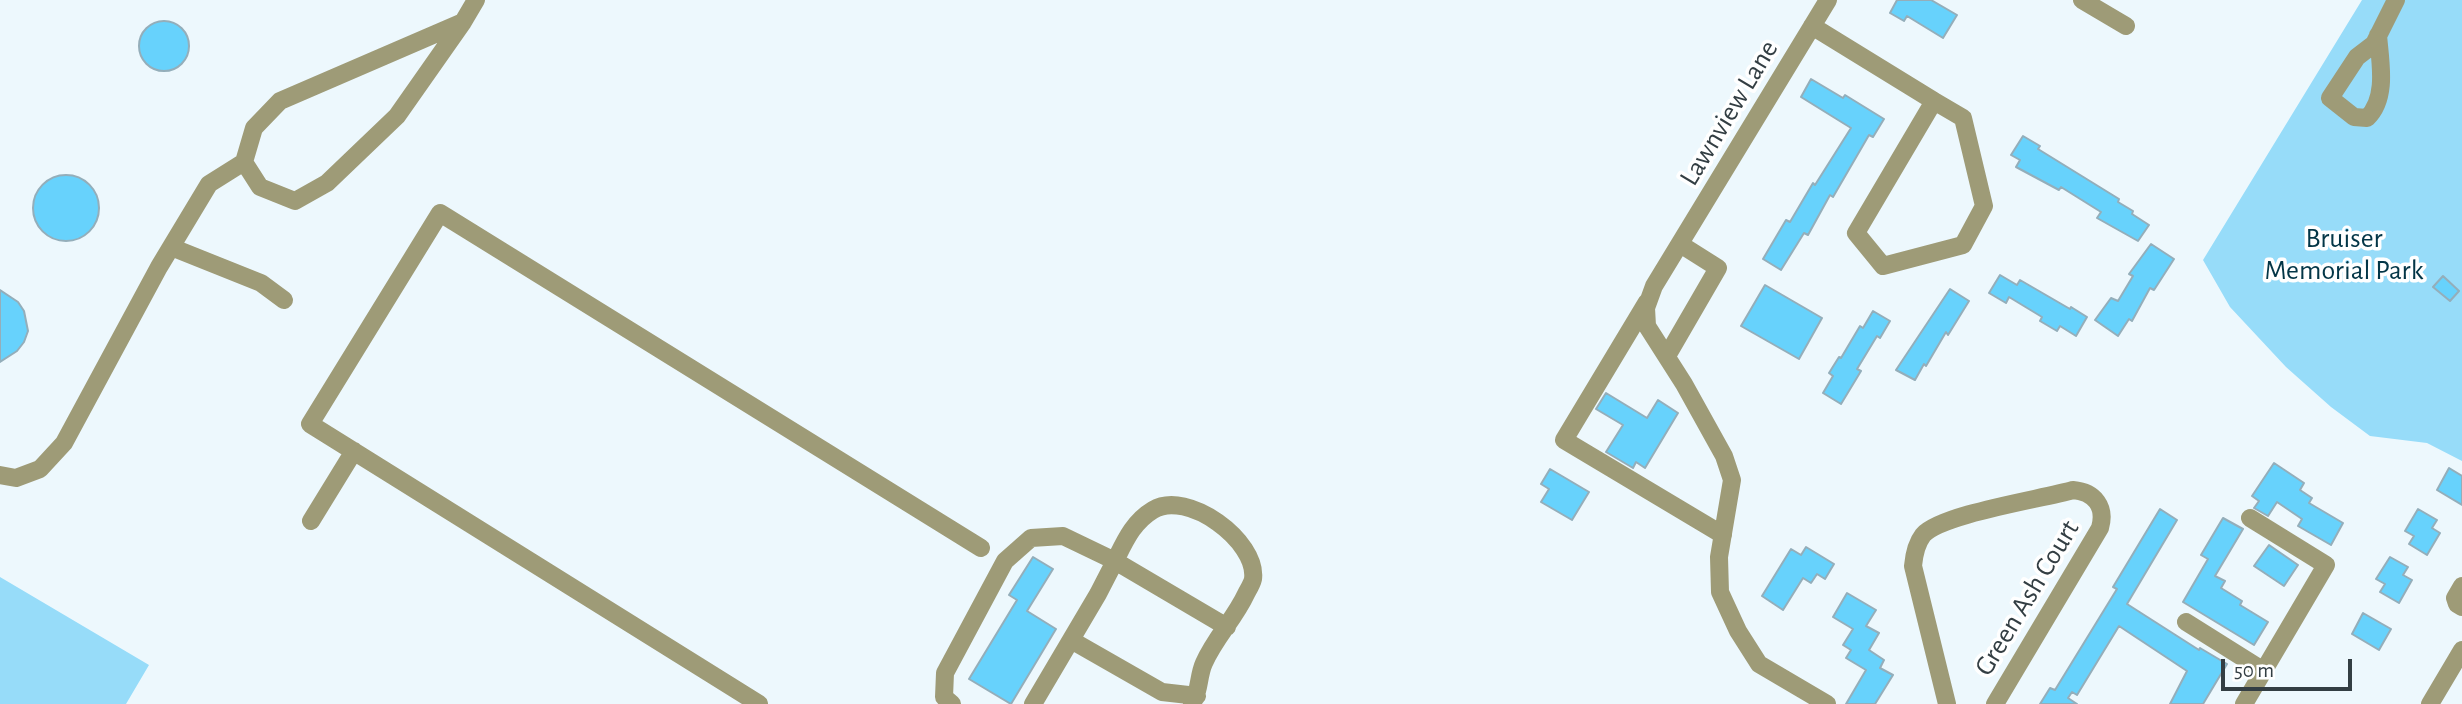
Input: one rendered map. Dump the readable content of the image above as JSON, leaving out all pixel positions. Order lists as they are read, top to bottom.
{
  "streets": {
    "street": ["Lawnview Lane", "Green Ash Court"]
  },
  "parks": ["Bruiser Memorial Park"],
  "scale_bar": "50 m"
}
